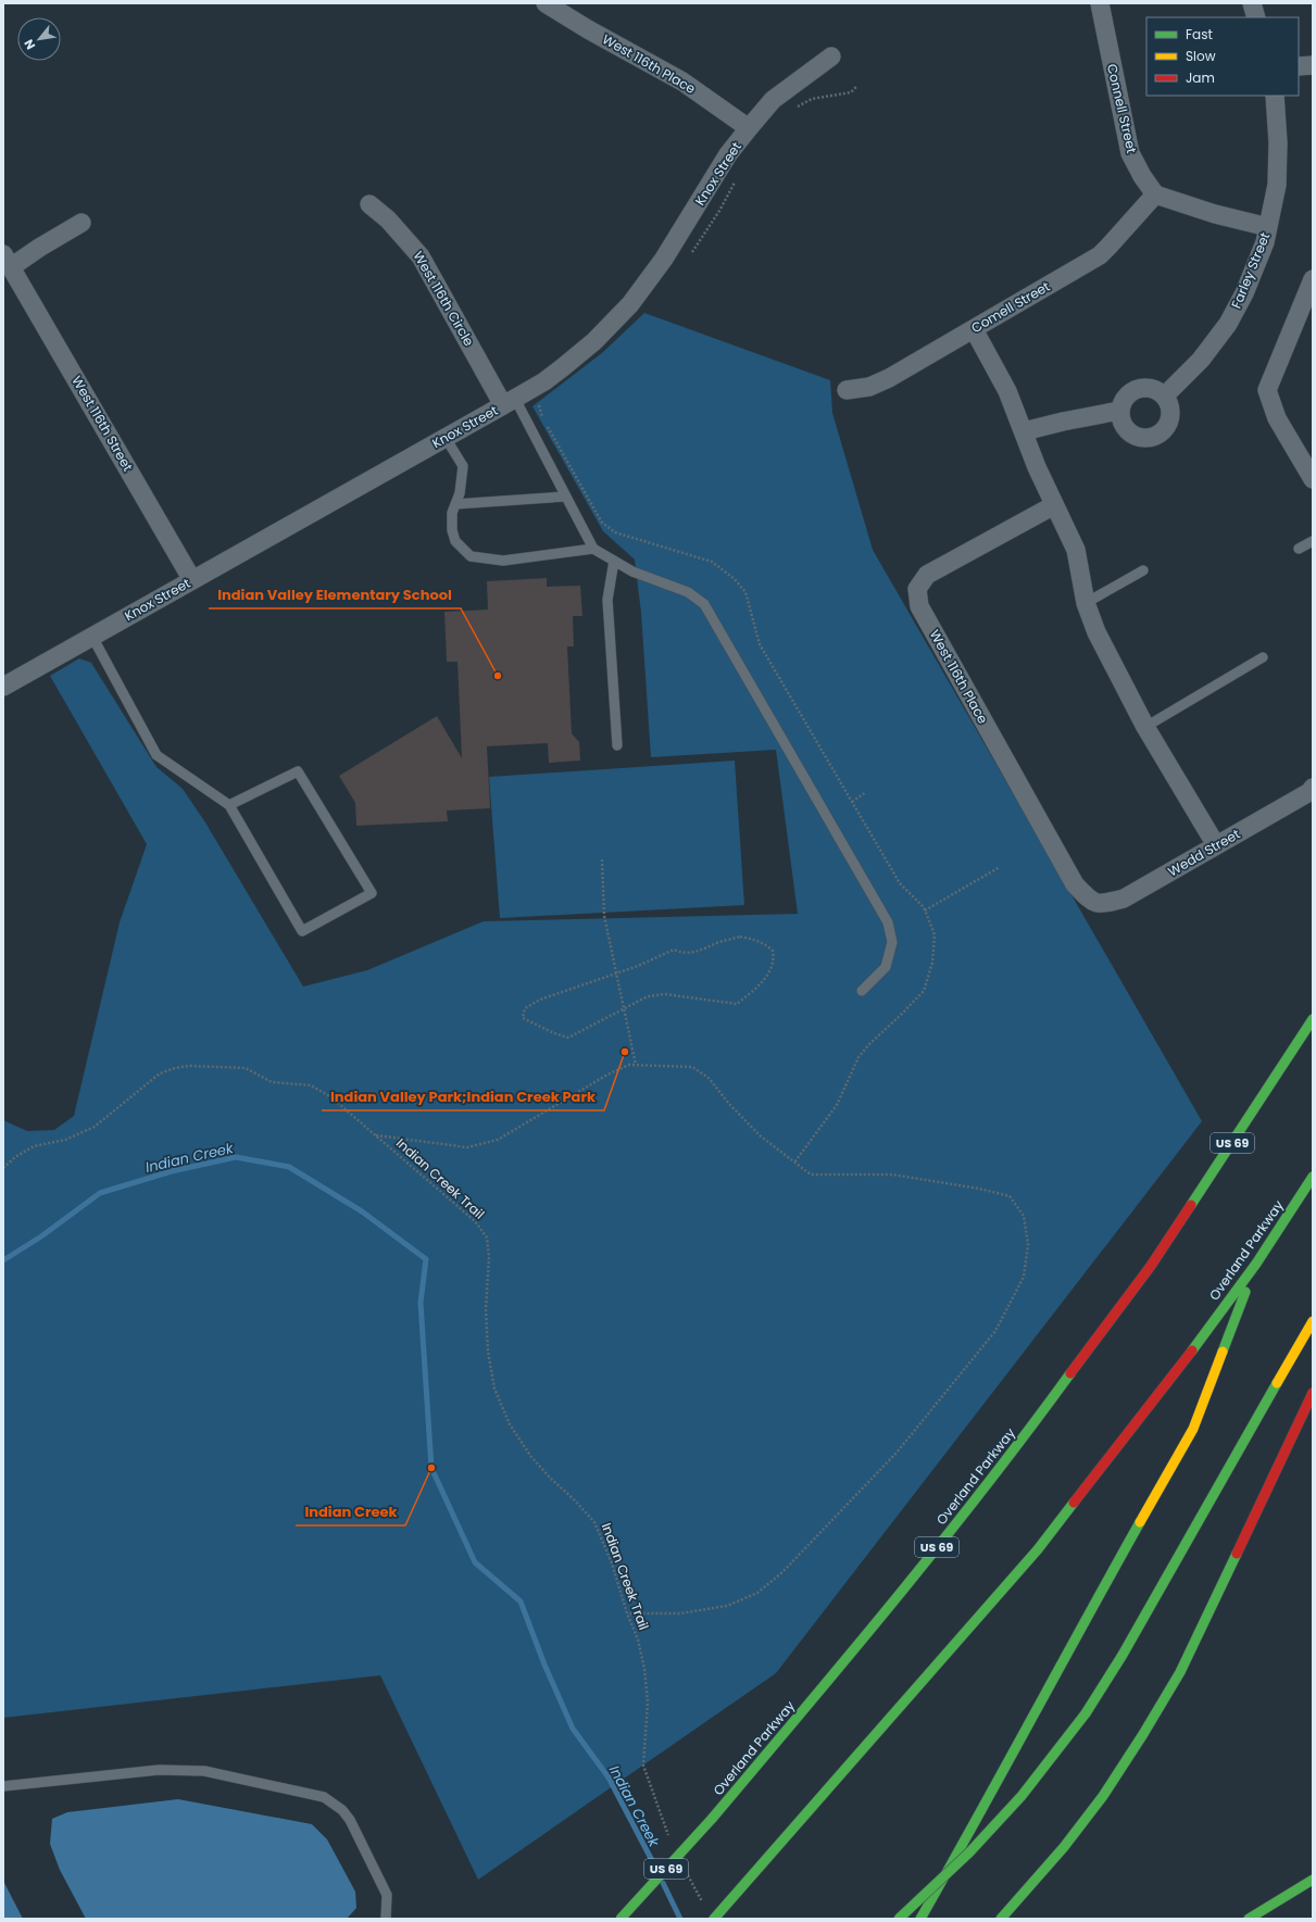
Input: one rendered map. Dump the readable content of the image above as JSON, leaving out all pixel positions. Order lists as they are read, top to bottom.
{
  "streets": {
    "main road": ["US 69", "Overland Parkway"],
    "street": [
      "West 116th Place",
      "Connell Street",
      "Knox Street",
      "Farley Street",
      "West 116th Circle",
      "Comell Street",
      "West 116th Street",
      "Wedd Street"
    ],
    "path": ["Indian Creek Trail"]
  },
  "crossings": [
    ["West 116th Place", "Knox Street"],
    ["West 116th Place", "Wedd Street"],
    ["Connell Street", "Comell Street"],
    ["Knox Street", "West 116th Circle"],
    ["Knox Street", "West 116th Street"]
  ],
  "water": ["Indian Creek"],
  "places": ["Indian Valley Elementary School", "Indian Valley Park;Indian Creek Park", "Indian Creek"],
  "legend": ["Fast", "Slow", "Jam"],
  "north": "bottom left"
}
